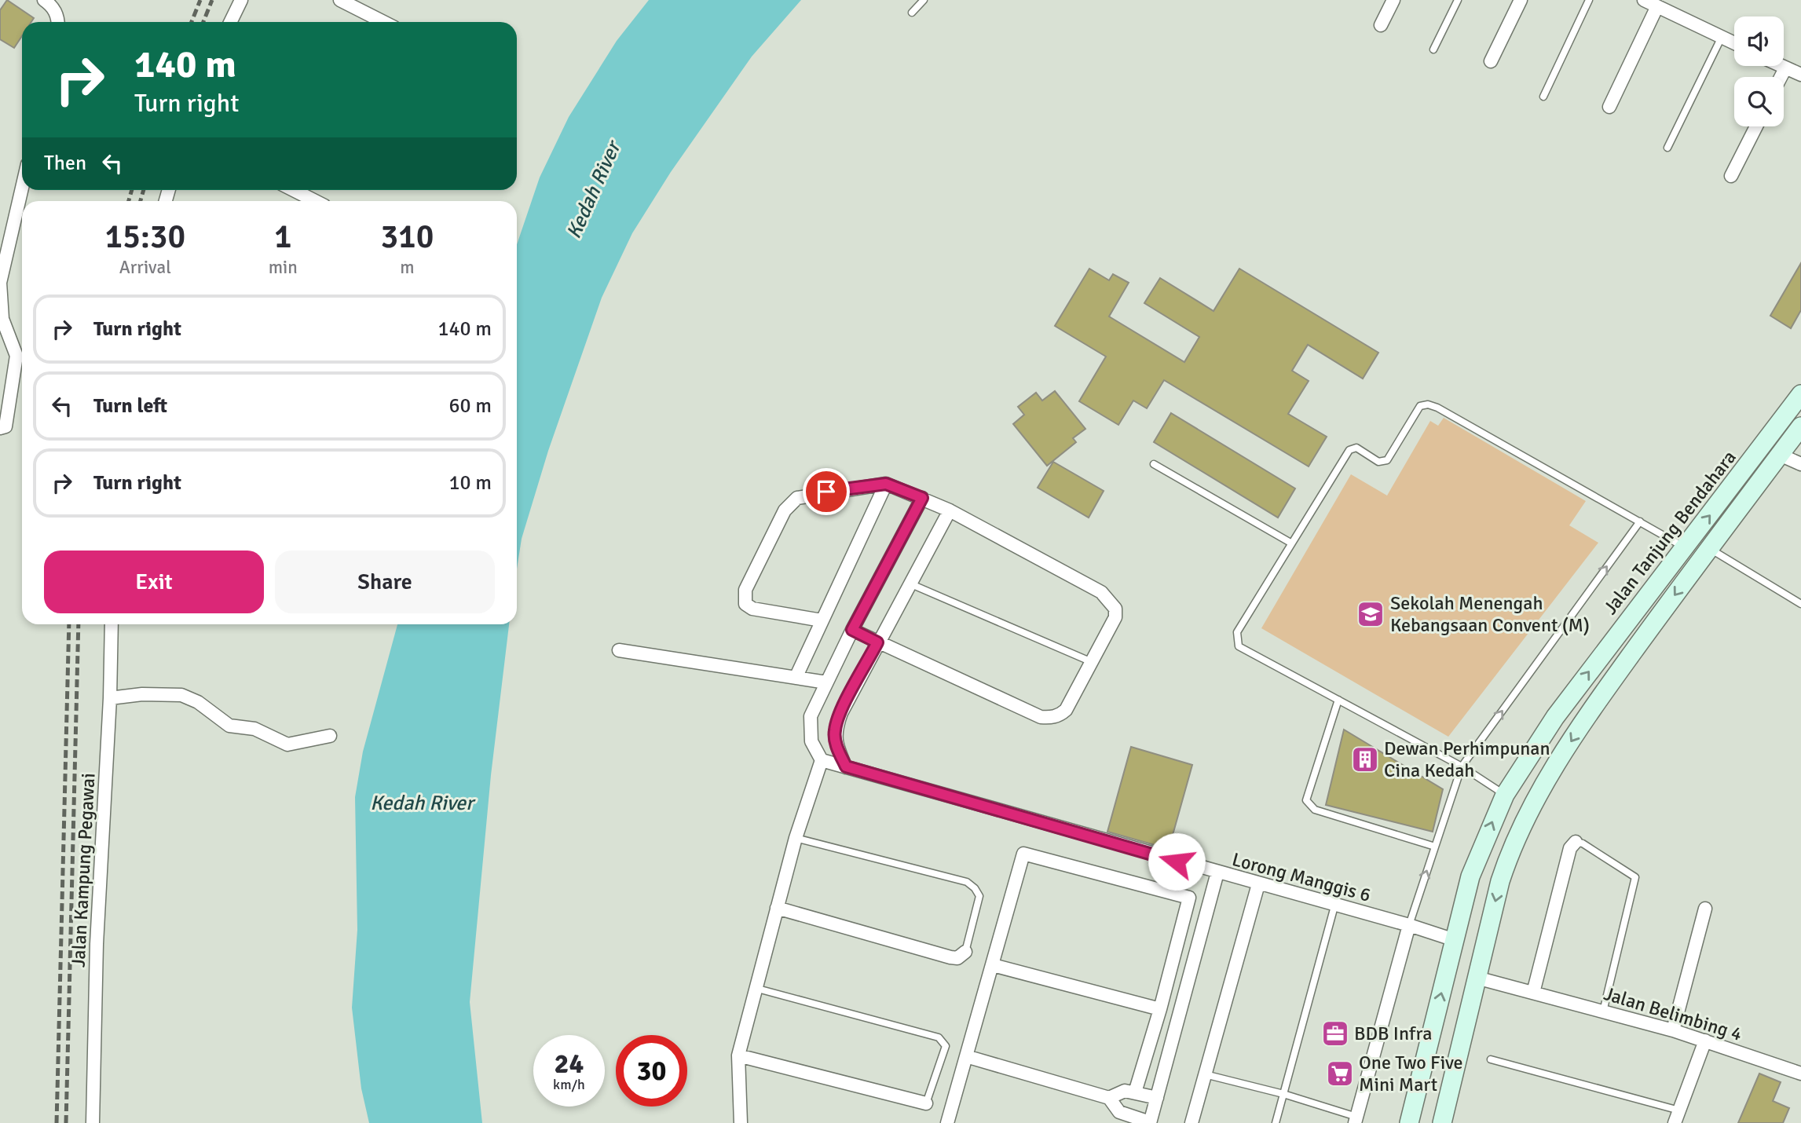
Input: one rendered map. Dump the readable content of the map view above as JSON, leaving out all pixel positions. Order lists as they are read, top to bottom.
{
  "streets": {
    "main road": ["Jalan Tanjung Bendahara"],
    "street": ["Jalan Kampung Pegawai", "Lorong Manggis 6", "Jalan Belimbing 4"]
  },
  "crossings": [
    ["Jalan Tanjung Bendahara", "Lorong Manggis 6"],
    ["Jalan Tanjung Bendahara", "Jalan Belimbing 4"]
  ],
  "water": ["Kedah River"],
  "places": {
    "school or university": ["Sekolah Menengah Kebangsaan Convent (M)"],
    "building": ["Dewan Perhimpunan Cina Kedah"],
    "office": ["BDB Infra"],
    "supermarket": ["One Two Five Mini Mart"]
  },
  "page": {
    "turn": ["140 m", "Turn right"],
    "then": "Then",
    "eta": [
      "15:30",
      "Arrival",
      "1",
      "min",
      "310",
      "m"
    ],
    "list": [
      {
        "name": "Turn right",
        "value": "140 m"
      },
      {
        "name": "Turn left",
        "value": "60 m"
      },
      {
        "name": "Turn right",
        "value": "10 m"
      }
    ],
    "buttons": ["Exit", "Share"],
    "speed": "24 km/h",
    "limit": "30"
  }
}
